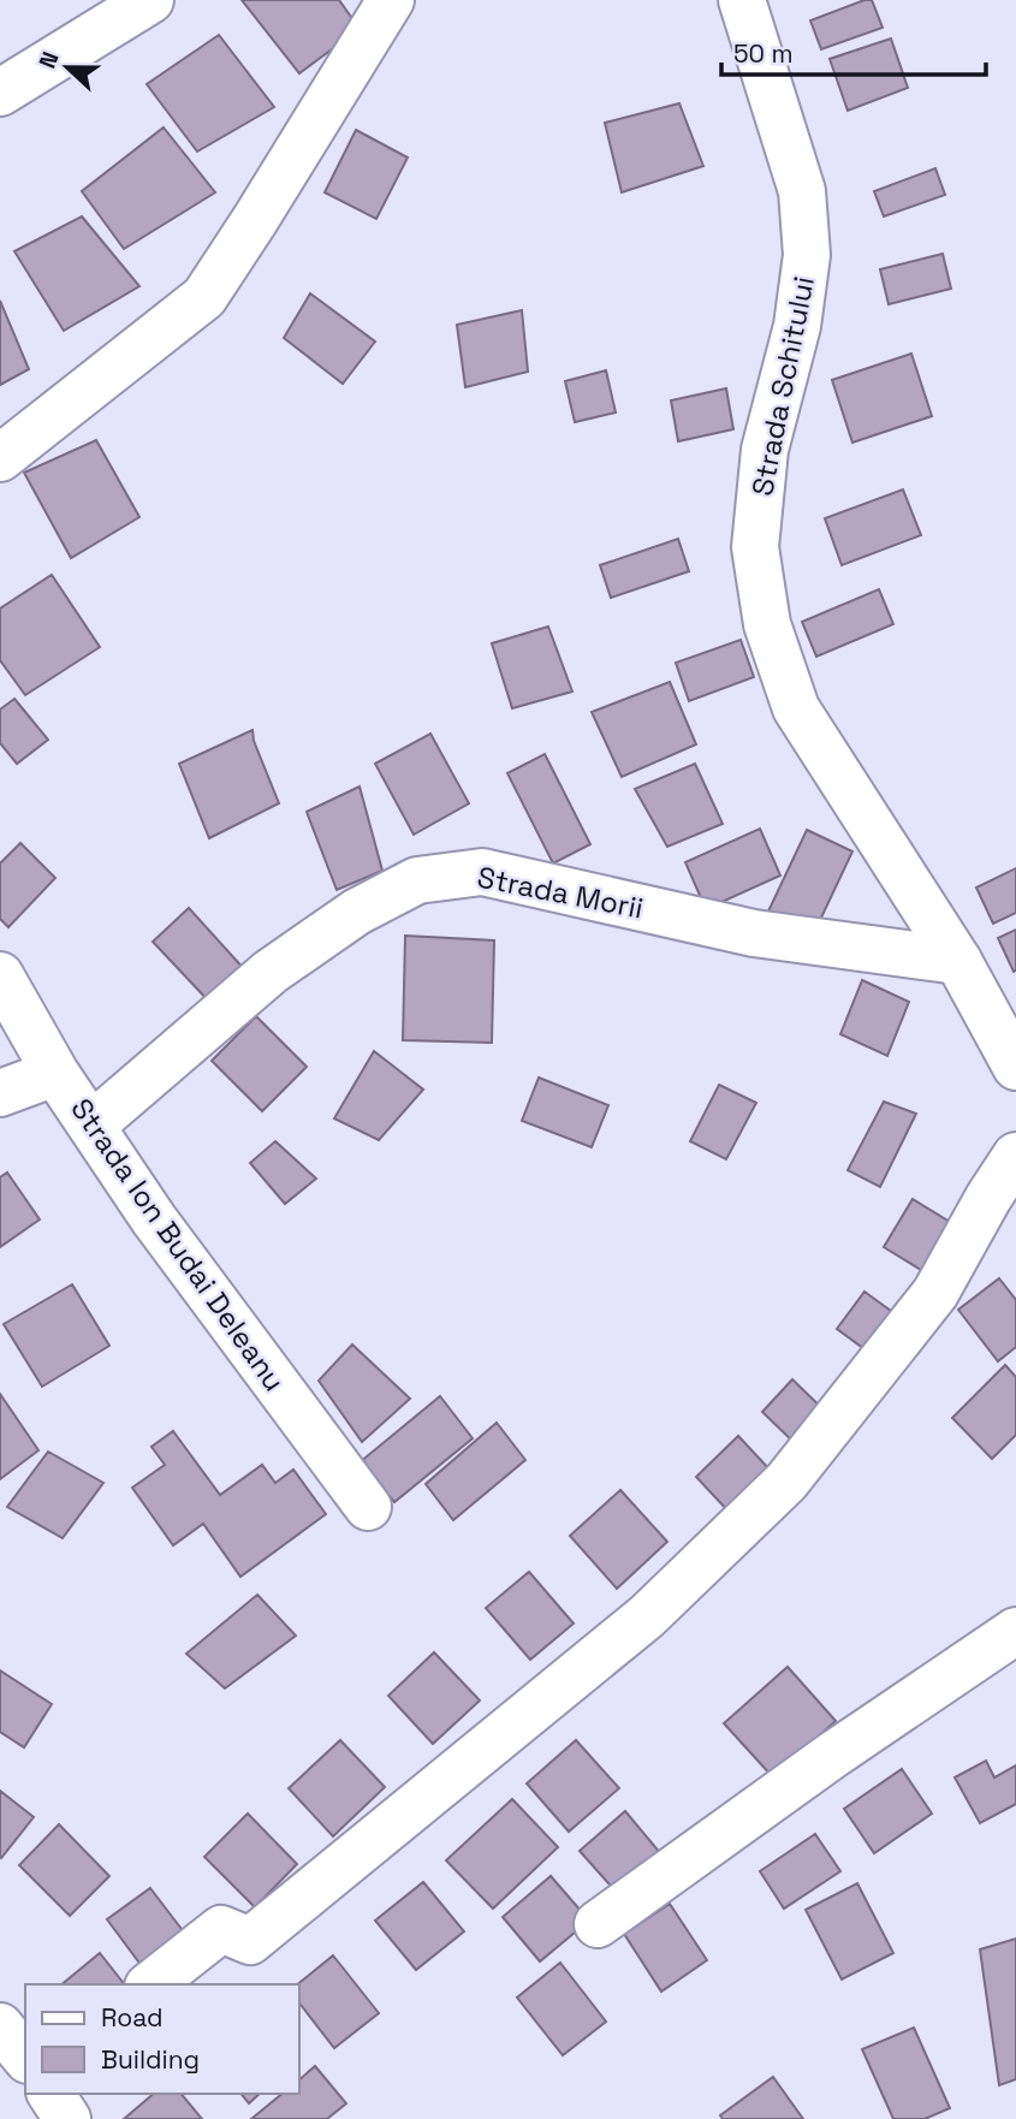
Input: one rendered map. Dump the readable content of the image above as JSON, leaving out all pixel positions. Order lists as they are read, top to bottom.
{
  "streets": {
    "street": ["Strada Schitului", "Strada Morii", "Strada Ion Budai Deleanu"]
  },
  "crossings": [
    ["Strada Schitului", "Strada Morii"],
    ["Strada Morii", "Strada Ion Budai Deleanu"]
  ],
  "legend": ["Road", "Building"],
  "scale_bar": "50 m",
  "north": "left"
}
